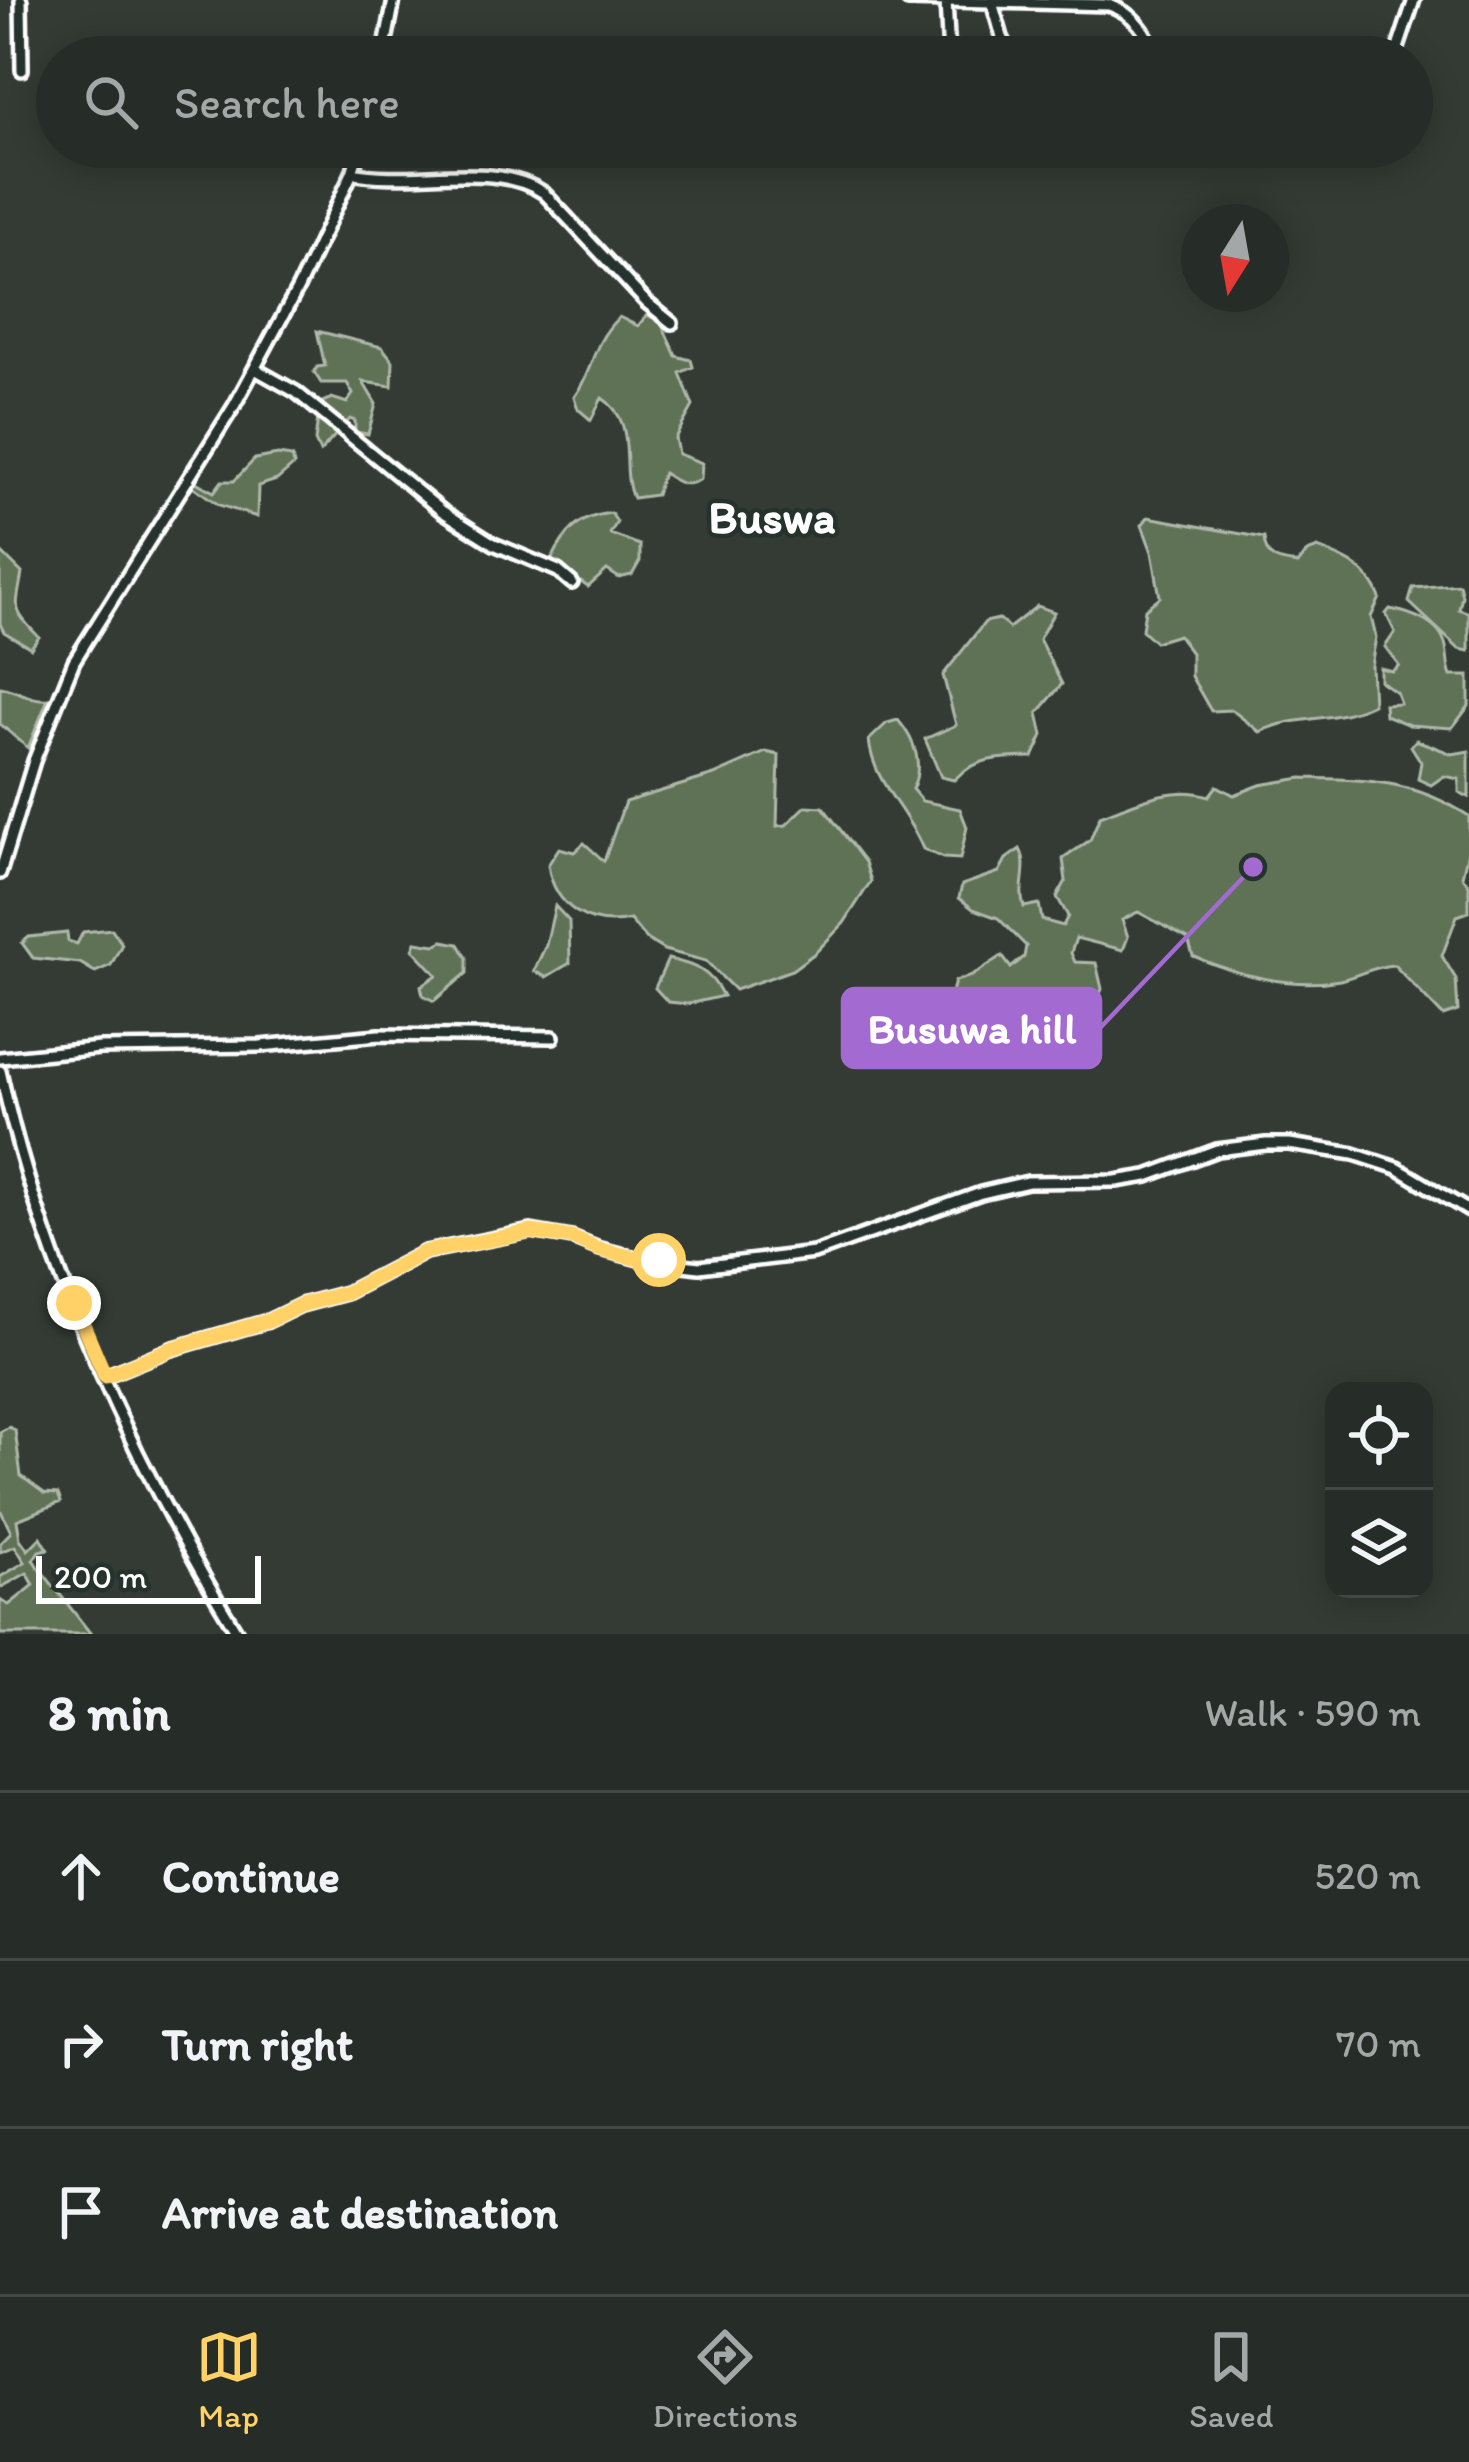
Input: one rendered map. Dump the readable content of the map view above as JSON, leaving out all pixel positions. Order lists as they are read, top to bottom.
{
  "districts": ["Buswa"],
  "places": ["Busuwa hill"],
  "scale_bar": "200 m",
  "north": "bottom",
  "page": {
    "search": "Search here",
    "scale": "200 m",
    "heading": ["8 min", "Walk · 590 m"],
    "list": [
      ["Continue", "520 m"],
      ["Turn right", "70 m"],
      "Arrive at destination"
    ],
    "nav": ["Map", "Directions", "Saved"]
  }
}
